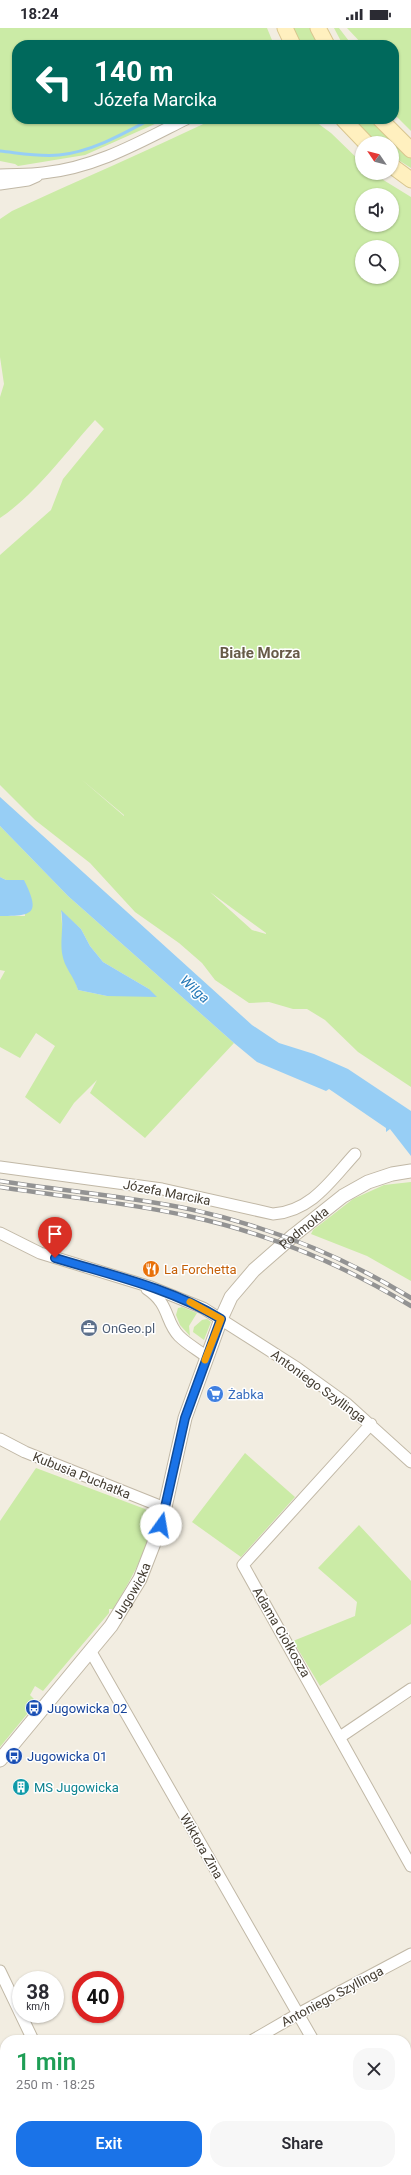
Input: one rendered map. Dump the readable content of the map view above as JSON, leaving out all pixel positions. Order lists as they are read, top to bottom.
{
  "streets": {
    "street": [
      "Józefa Marcika",
      "Podmokła",
      "Antoniego Szyllinga",
      "Kubusia Puchatka",
      "Jugowicka",
      "Adama Ciołkosza",
      "Wiktora Zina"
    ]
  },
  "crossings": [
    ["Podmokła", "Antoniego Szyllinga"],
    ["Podmokła", "Jugowicka"],
    ["Antoniego Szyllinga", "Jugowicka"],
    ["Antoniego Szyllinga", "Adama Ciołkosza"],
    ["Antoniego Szyllinga", "Wiktora Zina"],
    ["Kubusia Puchatka", "Jugowicka"],
    ["Jugowicka", "Wiktora Zina"]
  ],
  "districts": ["Białe Morza"],
  "water": ["Wilga"],
  "places": {
    "restaurant": ["La Forchetta"],
    "office": ["OnGeo.pl"],
    "supermarket": ["Żabka"],
    "bus stop": ["Jugowicka 02", "Jugowicka 01"],
    "building": ["MS Jugowicka"]
  },
  "north": "top left",
  "page": {
    "status": "18:24",
    "turn": ["140 m", "Józefa Marcika"],
    "speed": "38 km/h",
    "limit": "40",
    "heading": ["1 min", "250 m · 18:25"],
    "buttons": ["Exit", "Share"]
  }
}
